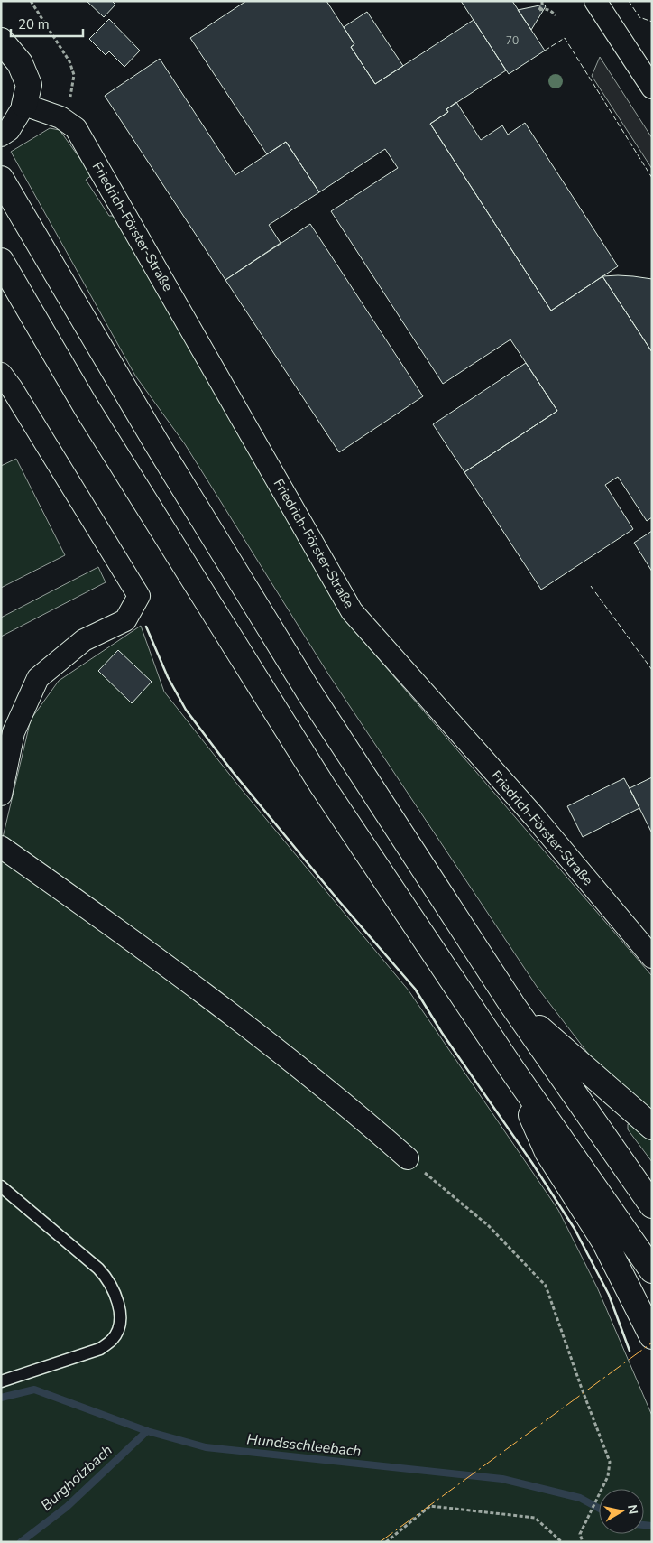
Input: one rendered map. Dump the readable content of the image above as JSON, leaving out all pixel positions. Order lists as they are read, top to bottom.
{
  "streets": {
    "street": ["Friedrich-Förster-Straße"]
  },
  "water": ["Hundsschleebach", "Burgholzbach"],
  "house_numbers": ["70"],
  "scale_bar": "20 m",
  "north": "right"
}
